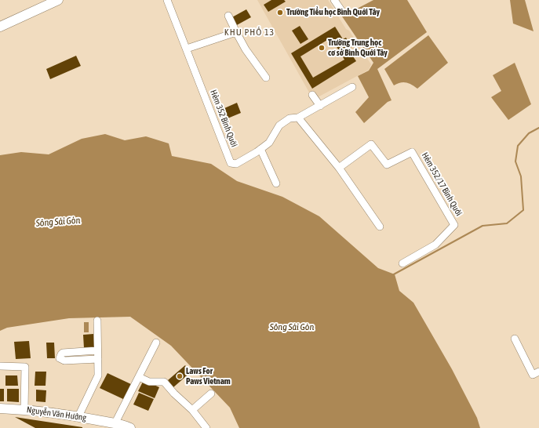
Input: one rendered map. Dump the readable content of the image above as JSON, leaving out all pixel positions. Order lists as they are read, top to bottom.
{
  "streets": {
    "main road": ["Nguyễn Văn Hưởng"],
    "street": ["Hẻm 352 Bình Quới", "Hẻm 352/17 Bình Quới"]
  },
  "districts": ["KHU PHỐ 13"],
  "water": ["Sông Sài Gòn"],
  "places": ["Trường Tiểu học Bình Quới Tây", "Trường Trung học cơ sở Bình Quới Tây", "Laws For Paws Vietnam"]
}
